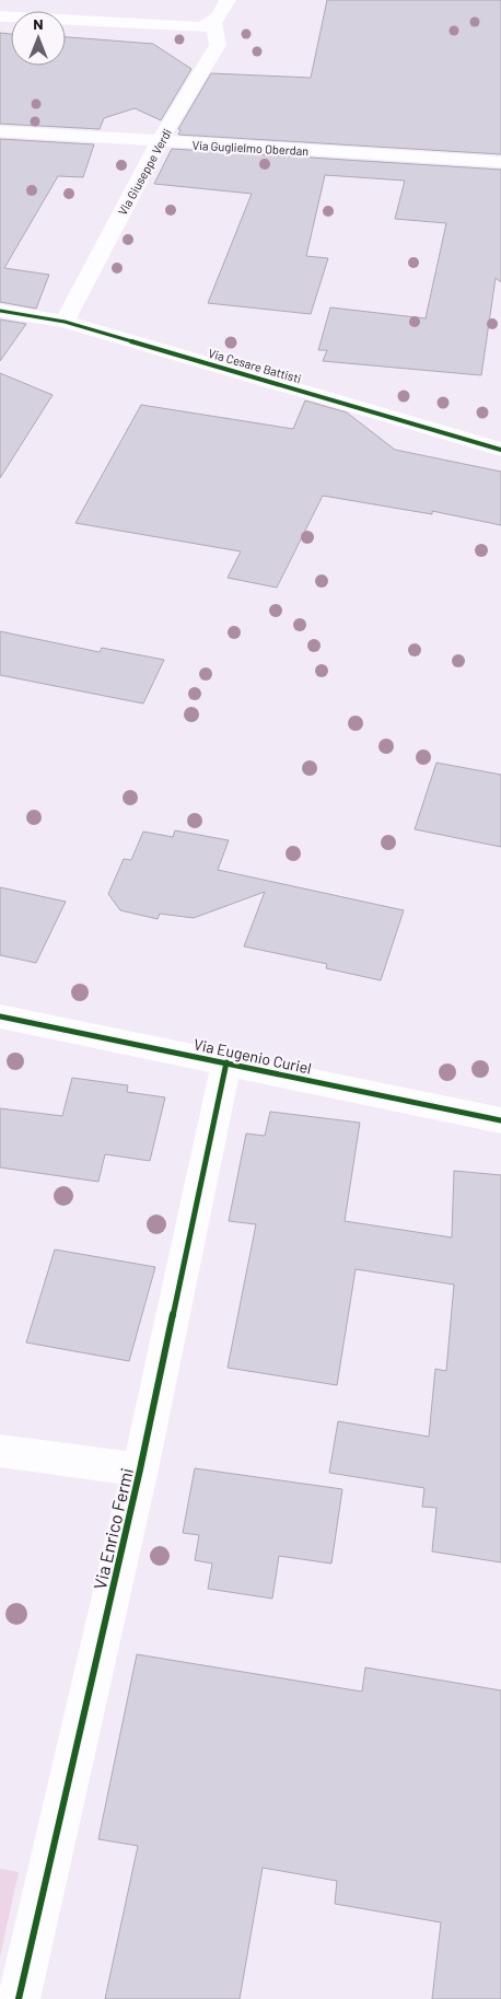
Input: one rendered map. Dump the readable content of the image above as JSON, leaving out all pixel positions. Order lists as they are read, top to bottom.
{
  "streets": {
    "street": [
      "Via Guglielmo Oberdan",
      "Via Giuseppe Verdi",
      "Via Cesare Battisti",
      "Via Eugenio Curiel",
      "Via Enrico Fermi"
    ]
  },
  "crossings": [
    ["Via Guglielmo Oberdan", "Via Giuseppe Verdi"],
    ["Via Giuseppe Verdi", "Via Cesare Battisti"],
    ["Via Eugenio Curiel", "Via Enrico Fermi"]
  ],
  "north": "top"
}
